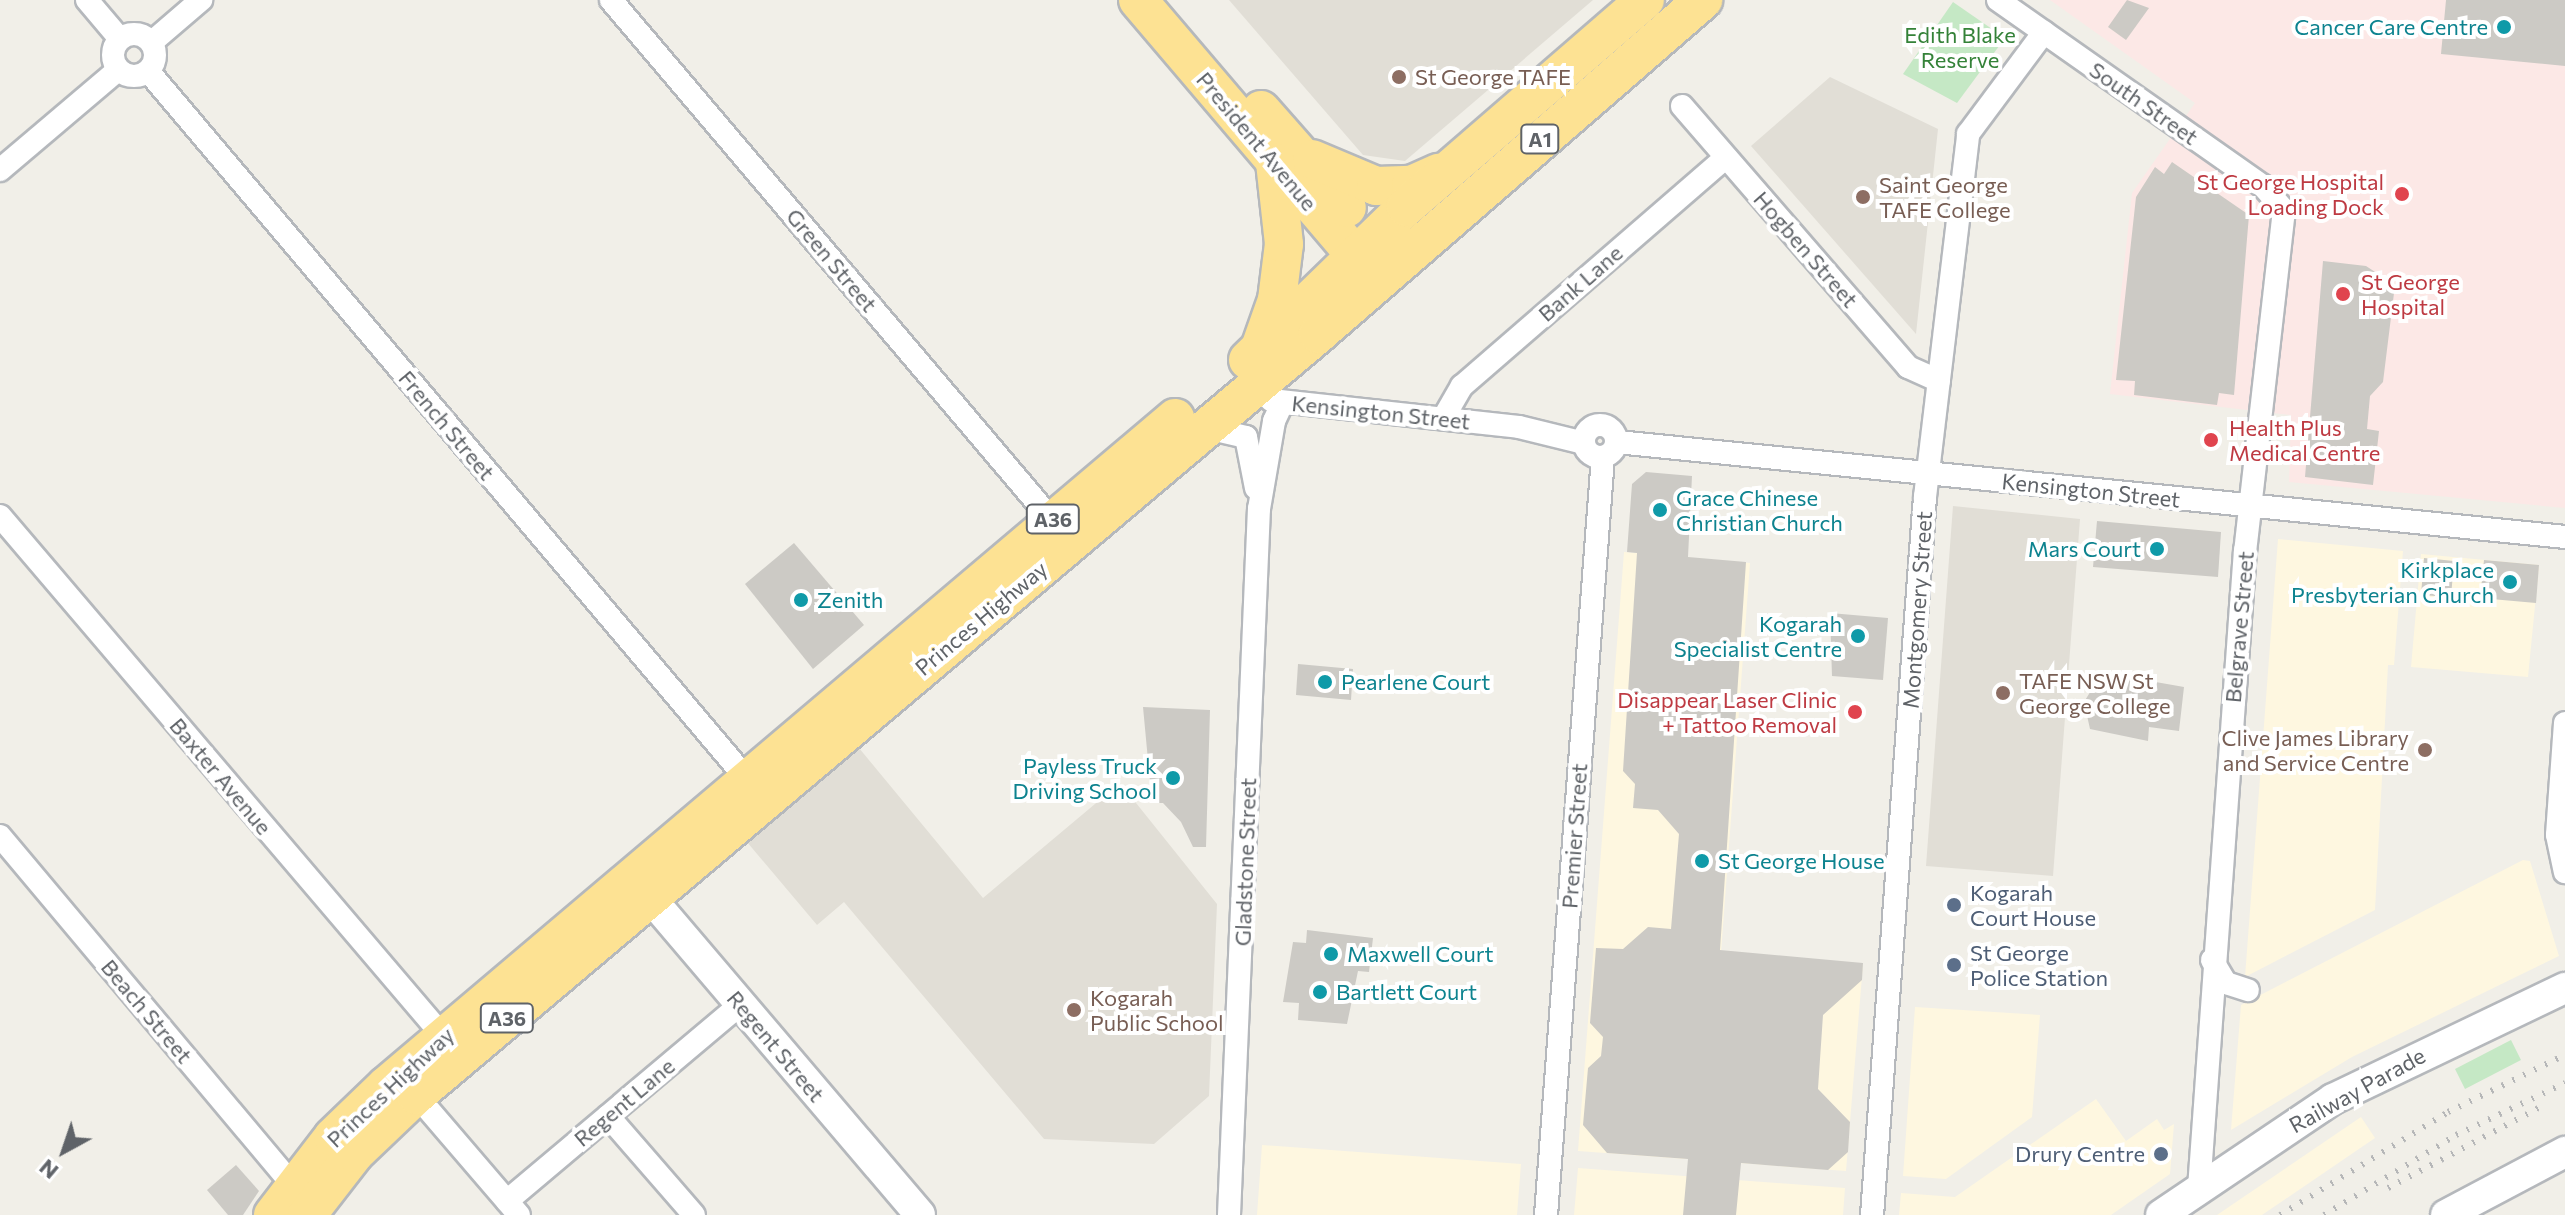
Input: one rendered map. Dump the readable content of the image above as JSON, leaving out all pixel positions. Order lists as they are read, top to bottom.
{
  "streets": {
    "highway": [
      "A1",
      "President Avenue",
      "A36",
      "Princes Highway"
    ],
    "main road": ["Regent Street", "Railway Parade"],
    "street": [
      "South Street",
      "Hogben Street",
      "Green Street",
      "Bank Lane",
      "Kensington Street",
      "French Street",
      "Montgomery Street",
      "Belgrave Street",
      "Baxter Avenue",
      "Premier Street",
      "Gladstone Street",
      "Beach Street",
      "Regent Lane"
    ]
  },
  "crossings": [
    ["South Street", "Montgomery Street"],
    ["South Street", "Belgrave Street"],
    ["A1", "President Avenue"],
    ["A1", "Princes Highway"],
    ["President Avenue", "Princes Highway"],
    ["Hogben Street", "Bank Lane"],
    ["Hogben Street", "Montgomery Street"],
    ["Green Street", "Princes Highway"],
    ["Bank Lane", "Kensington Street"],
    ["Kensington Street", "Montgomery Street"],
    ["Kensington Street", "Princes Highway"],
    ["Kensington Street", "Belgrave Street"],
    ["Kensington Street", "Premier Street"],
    ["Kensington Street", "Gladstone Street"],
    ["French Street", "Princes Highway"],
    ["Princes Highway", "Baxter Avenue"],
    ["Princes Highway", "Gladstone Street"],
    ["Princes Highway", "Beach Street"],
    ["Princes Highway", "Regent Street"],
    ["Belgrave Street", "Railway Parade"],
    ["Regent Street", "Regent Lane"]
  ],
  "parks": ["Edith Blake Reserve"],
  "places": [
    "Cancer Care Centre",
    "St George TAFE",
    "St George Hospital Loading Dock",
    "Saint George TAFE College",
    "St George Hospital",
    "Health Plus Medical Centre",
    "Grace Chinese Christian Church",
    "Mars Court",
    "Kirkplace Presbyterian Church",
    "Zenith",
    "Kogarah Specialist Centre",
    "Pearlene Court",
    "TAFE NSW St George College",
    "Disappear Laser Clinic + Tattoo Removal",
    "Clive James Library and Service Centre",
    "Payless Truck Driving School",
    "St George House",
    "Kogarah Court House",
    "Maxwell Court",
    "St George Police Station",
    "Bartlett Court",
    "Kogarah Public School",
    "Drury Centre"
  ],
  "north": "bottom left"
}
